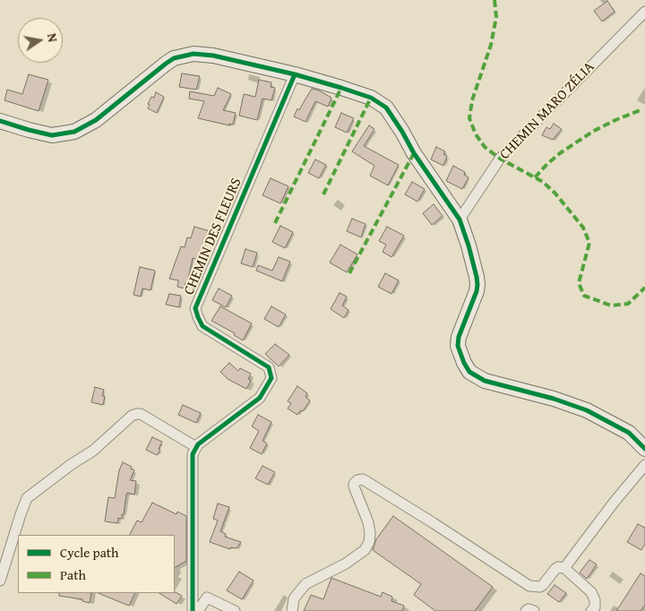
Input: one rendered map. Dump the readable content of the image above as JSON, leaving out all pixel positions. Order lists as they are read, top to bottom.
{
  "streets": {
    "street": ["CHEMIN MARO ZÉLIA", "CHEMIN DES FLEURS"]
  },
  "legend": ["Cycle path", "Path"],
  "north": "right"
}
